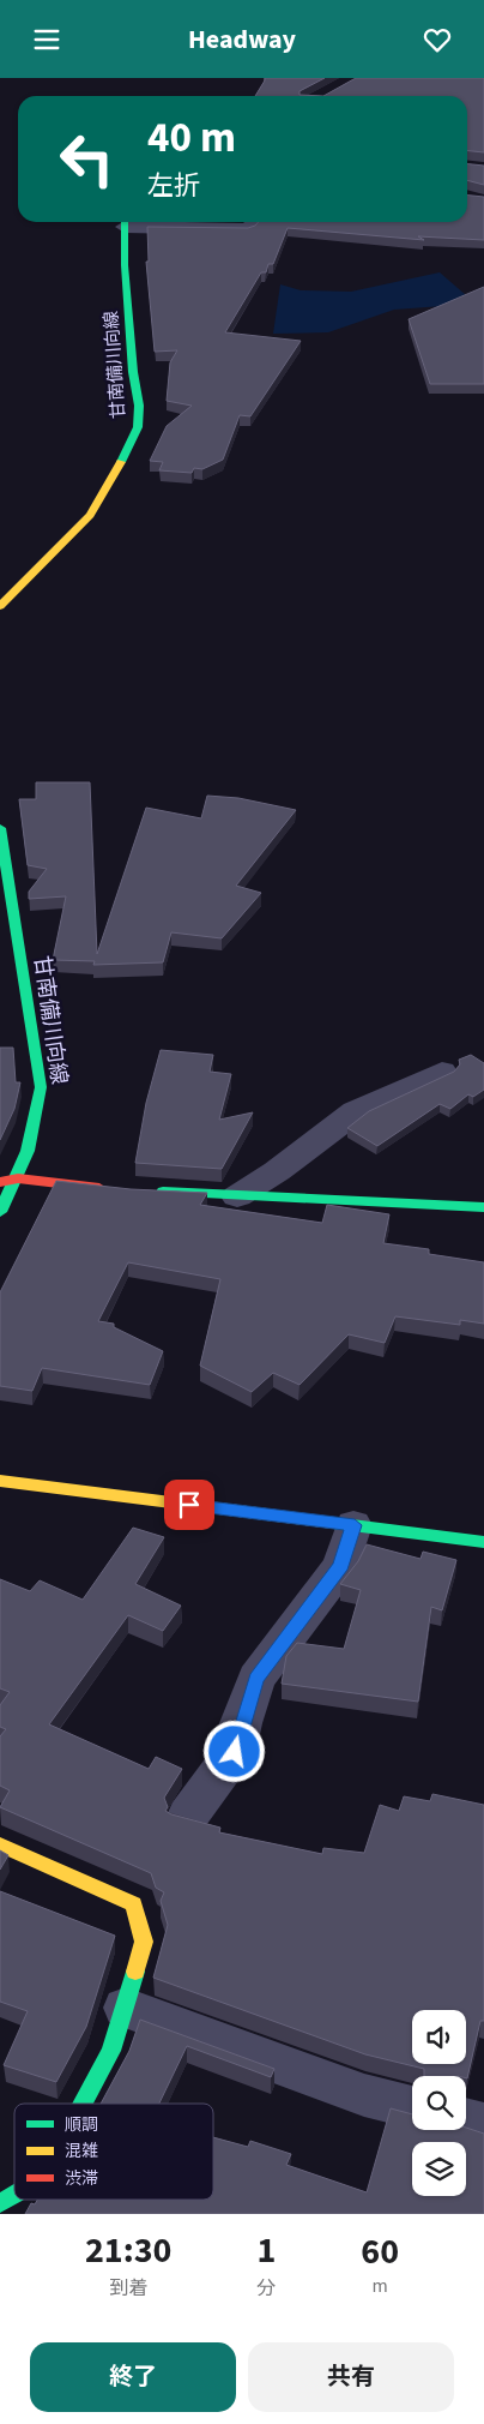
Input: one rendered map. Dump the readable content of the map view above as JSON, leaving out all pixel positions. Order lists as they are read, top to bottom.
{
  "streets": {
    "main road": ["甘南備川向線"]
  },
  "legend": ["順調", "混雑", "渋滞"],
  "page": {
    "header": "Headway",
    "turn": ["40 m", "左折"],
    "eta": [
      "21:30",
      "到着",
      "1",
      "分",
      "60",
      "m"
    ],
    "buttons": ["終了", "共有"]
  }
}
